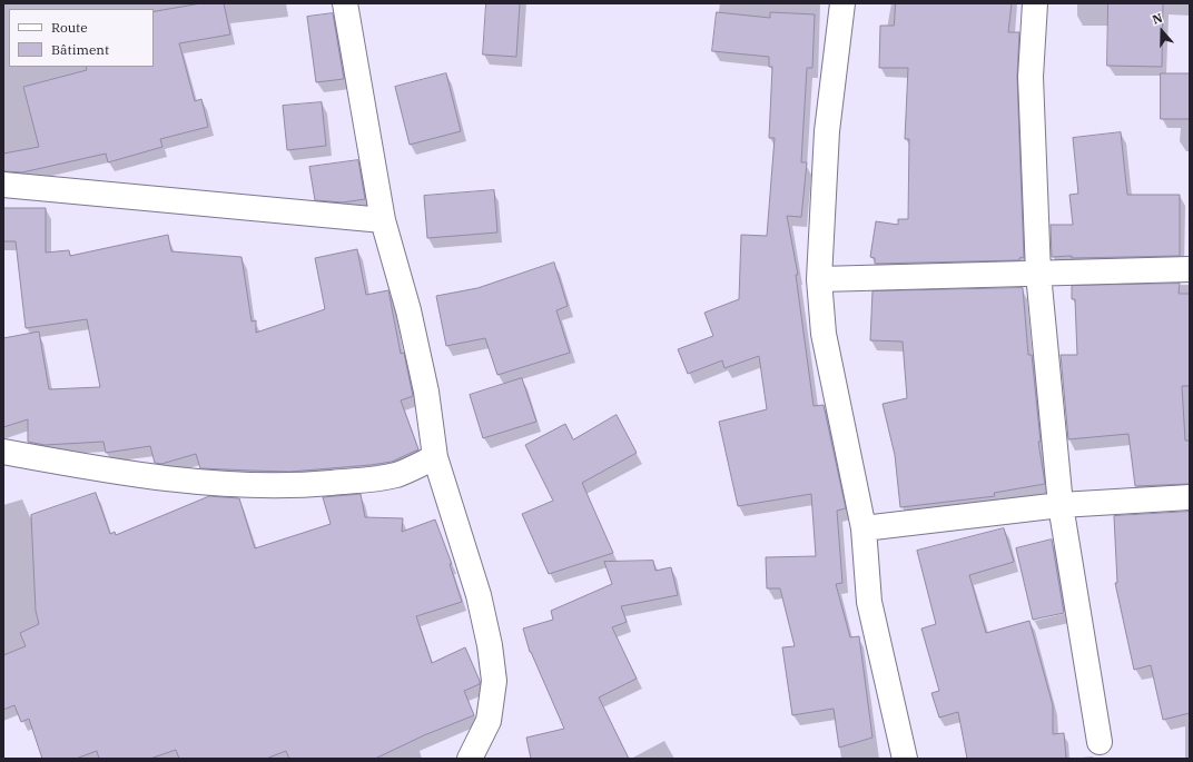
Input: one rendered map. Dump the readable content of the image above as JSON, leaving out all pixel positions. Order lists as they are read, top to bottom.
{
  "legend": ["Route", "Bâtiment"],
  "north": "top"
}
